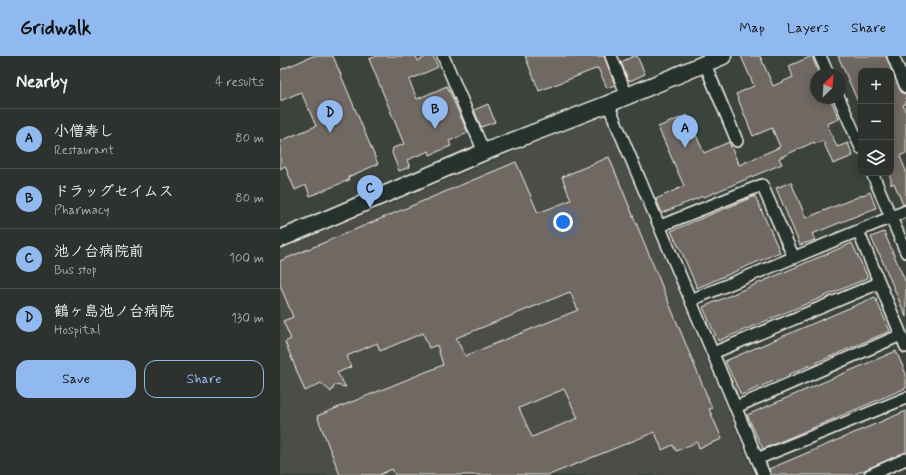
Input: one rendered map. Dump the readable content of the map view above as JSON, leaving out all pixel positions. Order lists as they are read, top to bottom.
{
  "north": "top right",
  "page": {
    "header": "Gridwalk",
    "nav": ["Map", "Layers", "Share"],
    "heading": ["Nearby", "4 results"],
    "map_buttons": ["+", "−"],
    "pins": [
      "B",
      "D",
      "A",
      "C"
    ],
    "list": [
      {
        "mark": "A",
        "name": "小僧寿し",
        "note": "Restaurant",
        "value": "80 m"
      },
      {
        "mark": "B",
        "name": "ドラッグセイムス",
        "note": "Pharmacy",
        "value": "80 m"
      },
      {
        "mark": "C",
        "name": "池ノ台病院前",
        "note": "Bus stop",
        "value": "100 m"
      },
      {
        "mark": "D",
        "name": "鶴ヶ島池ノ台病院",
        "note": "Hospital",
        "value": "130 m"
      }
    ],
    "buttons": ["Save", "Share"]
  }
}
